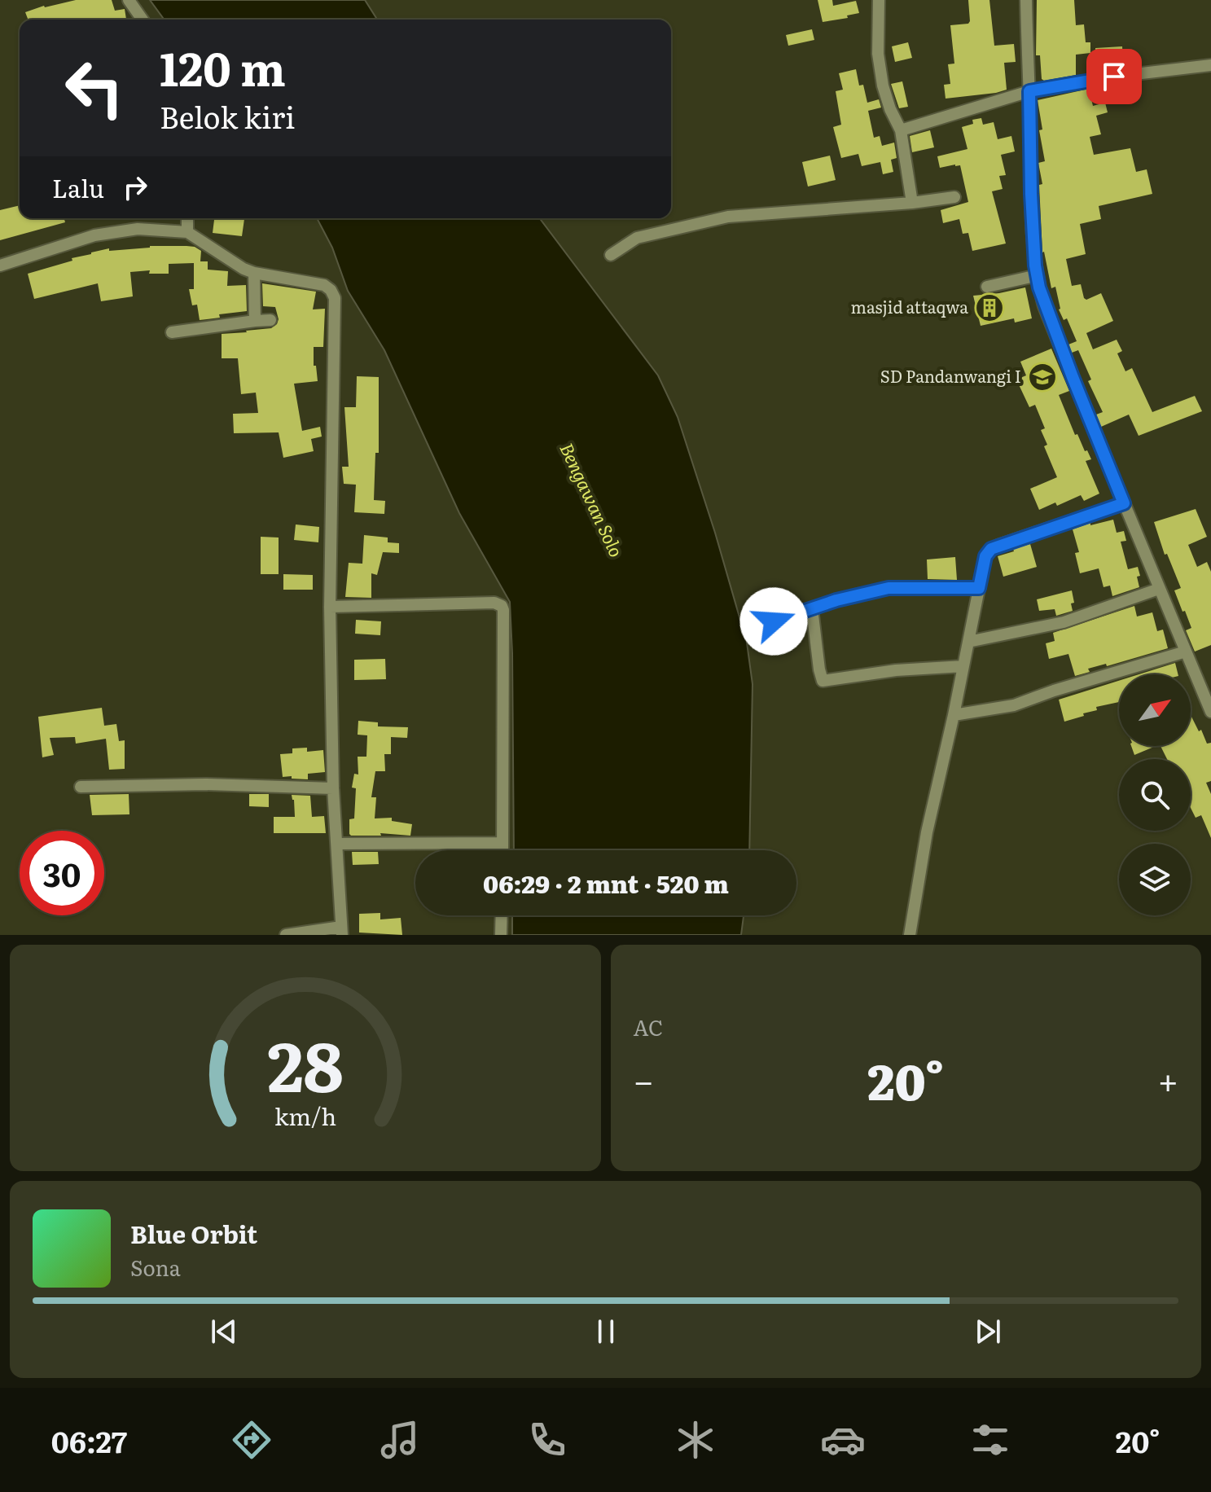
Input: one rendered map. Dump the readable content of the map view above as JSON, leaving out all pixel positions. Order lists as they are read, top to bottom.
{
  "water": ["Bengawan Solo"],
  "places": {
    "building": ["masjid attaqwa"],
    "school or university": ["SD Pandanwangi I"]
  },
  "north": "top right",
  "page": {
    "turn": ["120 m", "Belok kiri"],
    "then": "Lalu",
    "limit": "30",
    "trip": "06:29 · 2 mnt · 520 m",
    "tile": "AC",
    "heat": ["−", "20°", "+"],
    "song": ["Blue Orbit", "Sona"],
    "tabs": ["06:27", "20°"],
    "gauge": ["28", "km/h"]
  }
}
